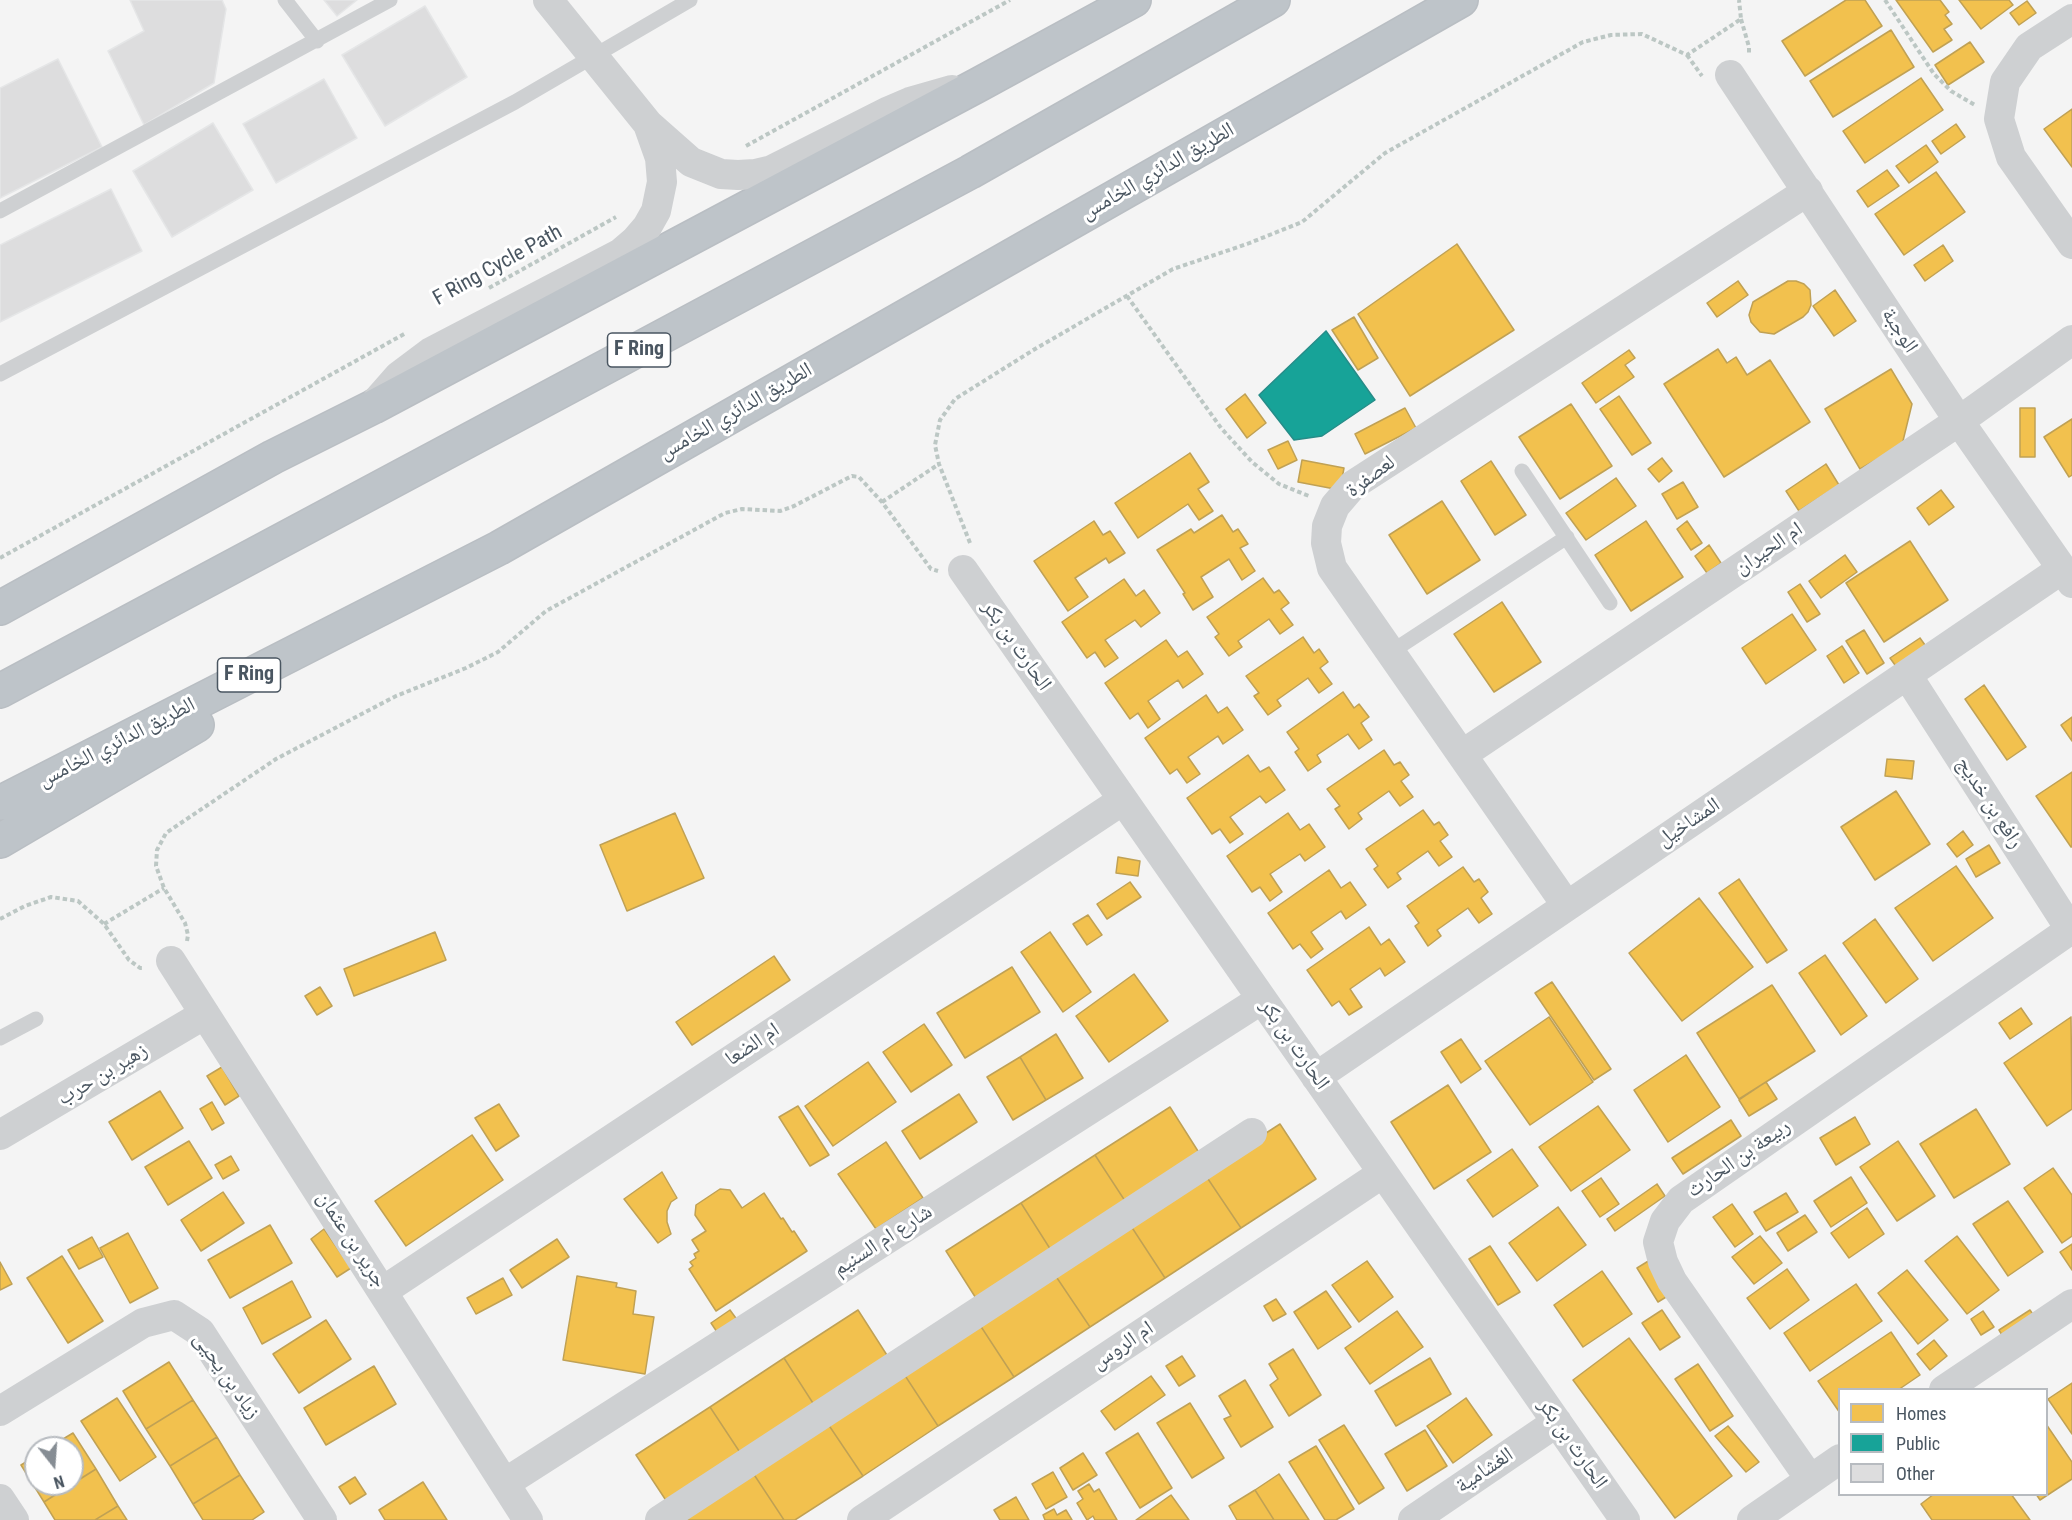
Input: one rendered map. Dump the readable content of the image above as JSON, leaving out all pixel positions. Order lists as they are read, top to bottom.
{
  "streets": {
    "highway": ["الطريق الدائري الخامس", "F Ring"],
    "street": [
      "الوجبة",
      "لعصفرة",
      "ام الحيران",
      "الحارث بن بكر",
      "رافع بن خديج",
      "المشاخيل",
      "ام الضعا",
      "زهير بن حرب",
      "ربيعة بن الحارث",
      "جرير بن عثمان",
      "شارع ام السنيم",
      "ام الروس",
      "زياد بن يحيى",
      "الغشامية"
    ],
    "path": ["F Ring Cycle Path"]
  },
  "crossings": [
    ["الوجبة", "لعصفرة"],
    ["الوجبة", "ام الحيران"],
    ["الوجبة", "المشاخيل"],
    ["لعصفرة", "ام الحيران"],
    ["لعصفرة", "المشاخيل"],
    ["الحارث بن بكر", "المشاخيل"],
    ["الحارث بن بكر", "ام الضعا"],
    ["الحارث بن بكر", "شارع ام السنيم"],
    ["الحارث بن بكر", "ام الروس"],
    ["الحارث بن بكر", "الغشامية"],
    ["رافع بن خديج", "المشاخيل"],
    ["رافع بن خديج", "ربيعة بن الحارث"],
    ["ام الضعا", "جرير بن عثمان"],
    ["زهير بن حرب", "جرير بن عثمان"],
    ["جرير بن عثمان", "شارع ام السنيم"]
  ],
  "legend": ["Homes", "Public", "Other"],
  "north": "bottom"
}
